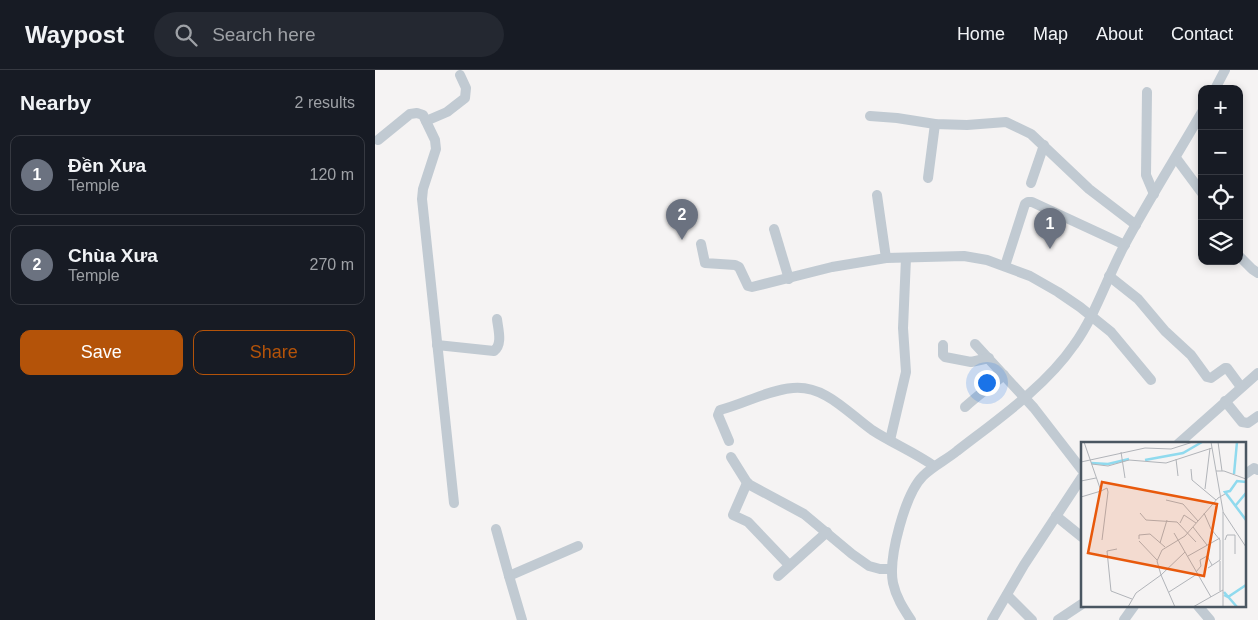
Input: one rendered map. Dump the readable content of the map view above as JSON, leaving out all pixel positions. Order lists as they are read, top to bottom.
{
  "page": {
    "header": "Waypost",
    "search": "Search here",
    "nav": [
      "Home",
      "Map",
      "About",
      "Contact"
    ],
    "heading": ["Nearby", "2 results"],
    "map_buttons": ["+", "−"],
    "list": [
      {
        "mark": "1",
        "name": "Đền Xưa",
        "note": "Temple",
        "value": "120 m"
      },
      {
        "mark": "2",
        "name": "Chùa Xưa",
        "note": "Temple",
        "value": "270 m"
      }
    ],
    "pins": ["2", "1"],
    "buttons": ["Save", "Share"]
  }
}
